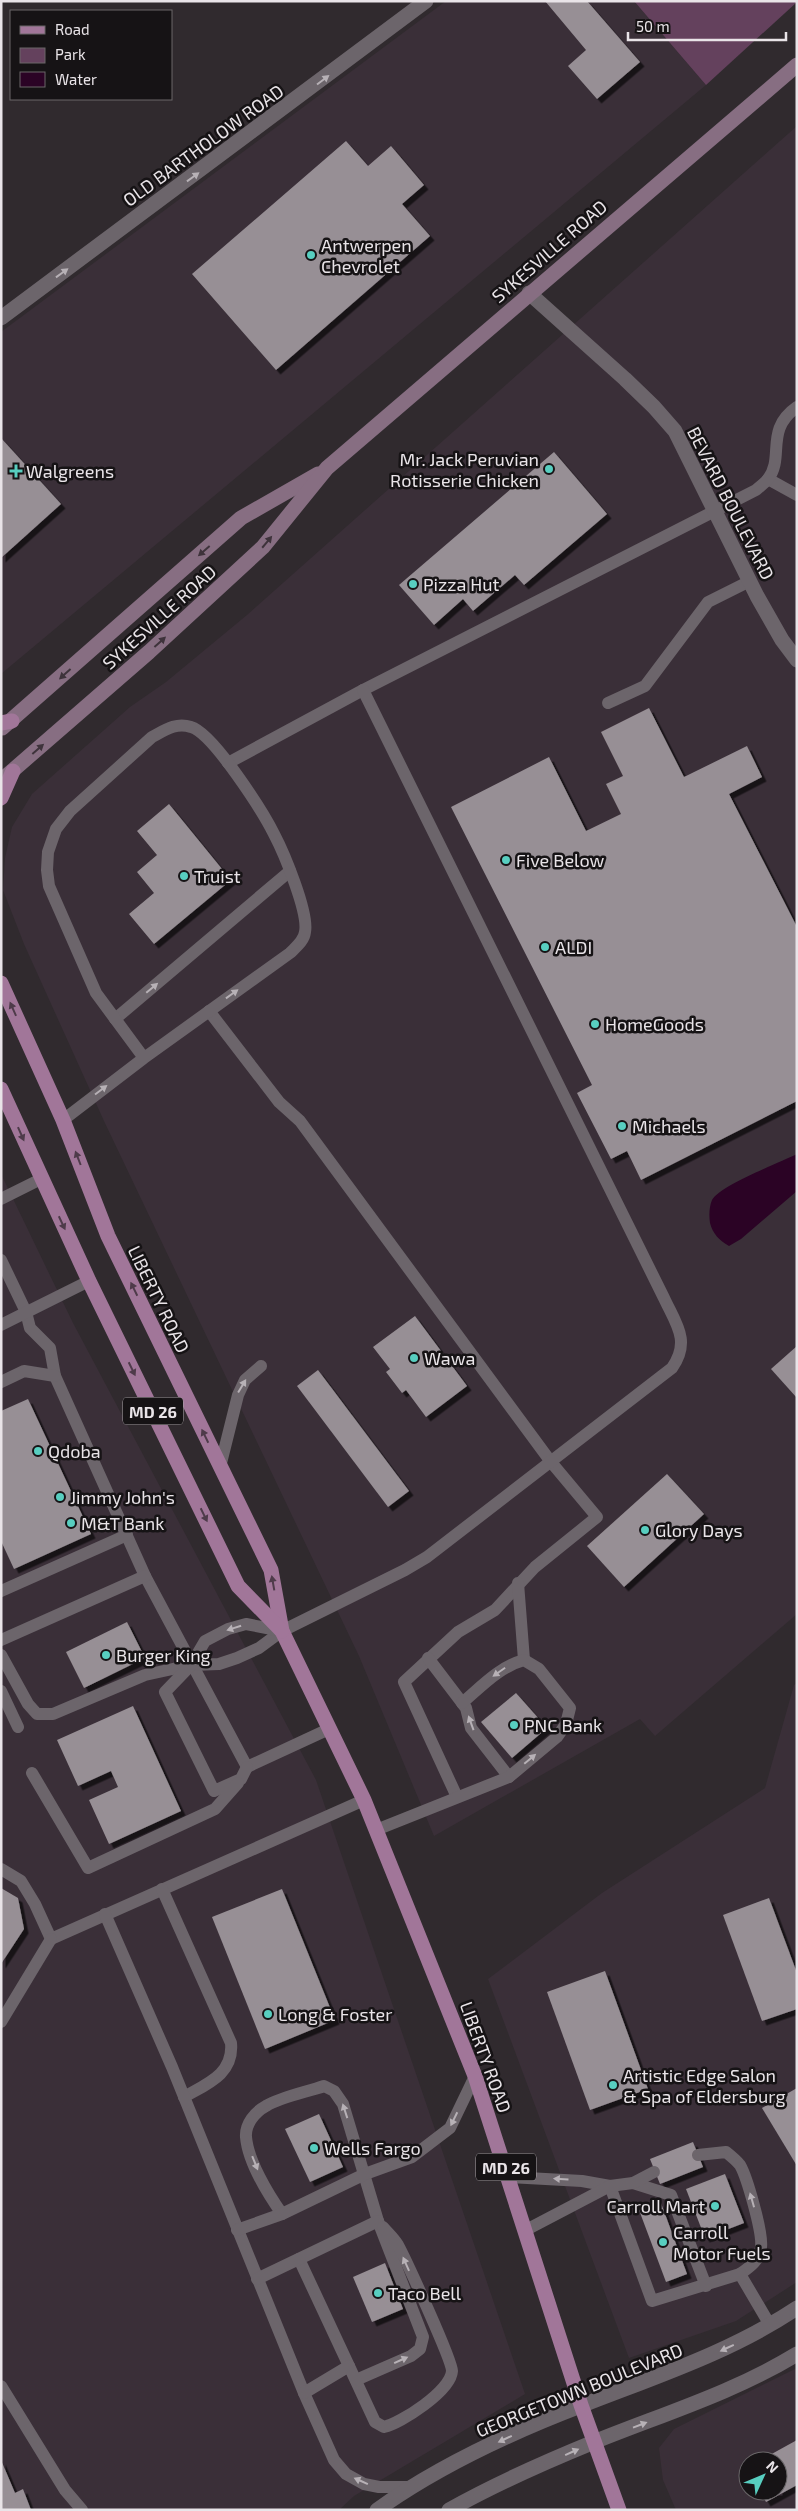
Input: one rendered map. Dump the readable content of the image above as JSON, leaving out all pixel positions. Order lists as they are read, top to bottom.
{
  "streets": {
    "main road": ["SYKESVILLE ROAD", "LIBERTY ROAD", "MD 26"],
    "street": ["OLD BARTHOLOW ROAD", "BEVARD BOULEVARD", "GEORGETOWN BOULEVARD"]
  },
  "crossings": [
    ["SYKESVILLE ROAD", "BEVARD BOULEVARD"],
    ["LIBERTY ROAD", "GEORGETOWN BOULEVARD"]
  ],
  "one_way": ["OLD BARTHOLOW ROAD"],
  "places": {
    "other": [
      "Antwerpen Chevrolet",
      "Mr. Jack Peruvian Rotisserie Chicken",
      "Pizza Hut",
      "Five Below",
      "Truist",
      "ALDI",
      "HomeGoods",
      "Michaels",
      "Wawa",
      "Qdoba",
      "Jimmy John's",
      "M&T Bank",
      "Glory Days",
      "Burger King",
      "PNC Bank",
      "Long & Foster",
      "Artistic Edge Salon & Spa of Eldersburg",
      "Wells Fargo",
      "Carroll Mart",
      "Carroll Motor Fuels",
      "Taco Bell"
    ],
    "health": ["Walgreens"]
  },
  "legend": ["Road", "Park", "Water"],
  "scale_bar": "50 m",
  "north": "top right"
}
